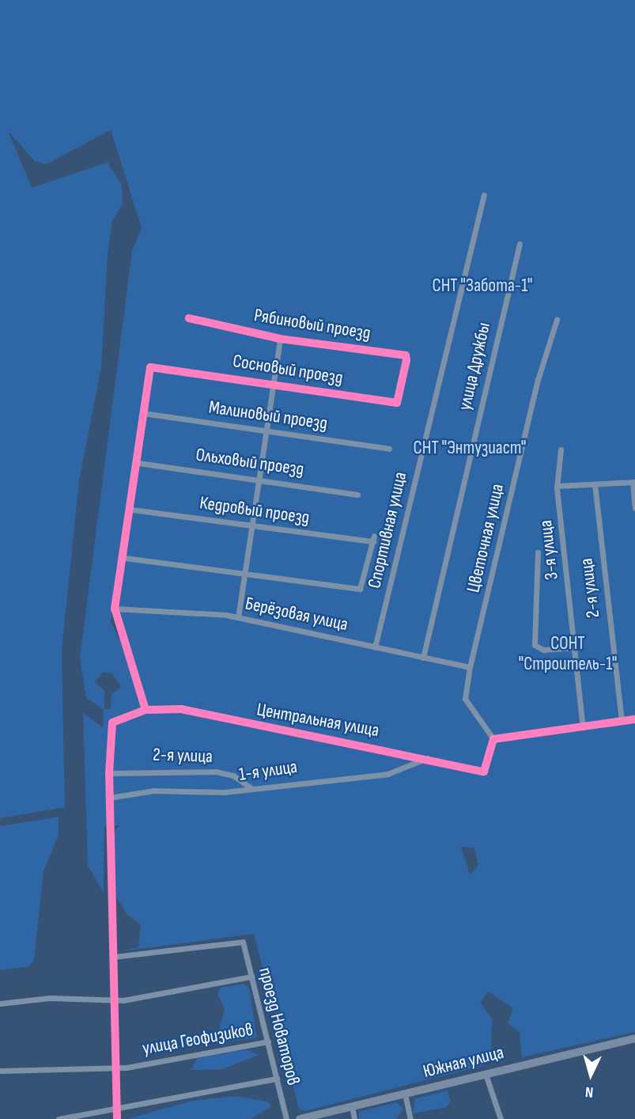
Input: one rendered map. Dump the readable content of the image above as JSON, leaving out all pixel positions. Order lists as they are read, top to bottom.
{
  "streets": {
    "main road": ["Южная улица"],
    "street": [
      "Рябиновый проезд",
      "улица Дружбы",
      "Сосновый проезд",
      "Малиновый проезд",
      "Ольховый проезд",
      "Кедровый проезд",
      "Спортивная улица",
      "Цветочная улица",
      "3-я улица",
      "2-я улица",
      "Берёзовая улица",
      "Центральная улица",
      "1-я улица",
      "проезд Новаторов",
      "улица Геофизиков"
    ]
  },
  "crossings": [
    ["Рябиновый проезд", "Сосновый проезд"],
    ["улица Дружбы", "Берёзовая улица"],
    ["Сосновый проезд", "Малиновый проезд"],
    ["Спортивная улица", "Берёзовая улица"],
    ["Цветочная улица", "Берёзовая улица"],
    ["Цветочная улица", "Центральная улица"],
    ["2-я улица", "1-я улица"],
    ["Центральная улица", "1-я улица"],
    ["проезд Новаторов", "улица Геофизиков"]
  ],
  "parks": ["СНТ \"Забота-1\"", "СНТ \"Энтузиаст\"", "СОНТ \"Строитель-1\""],
  "north": "bottom"
}
